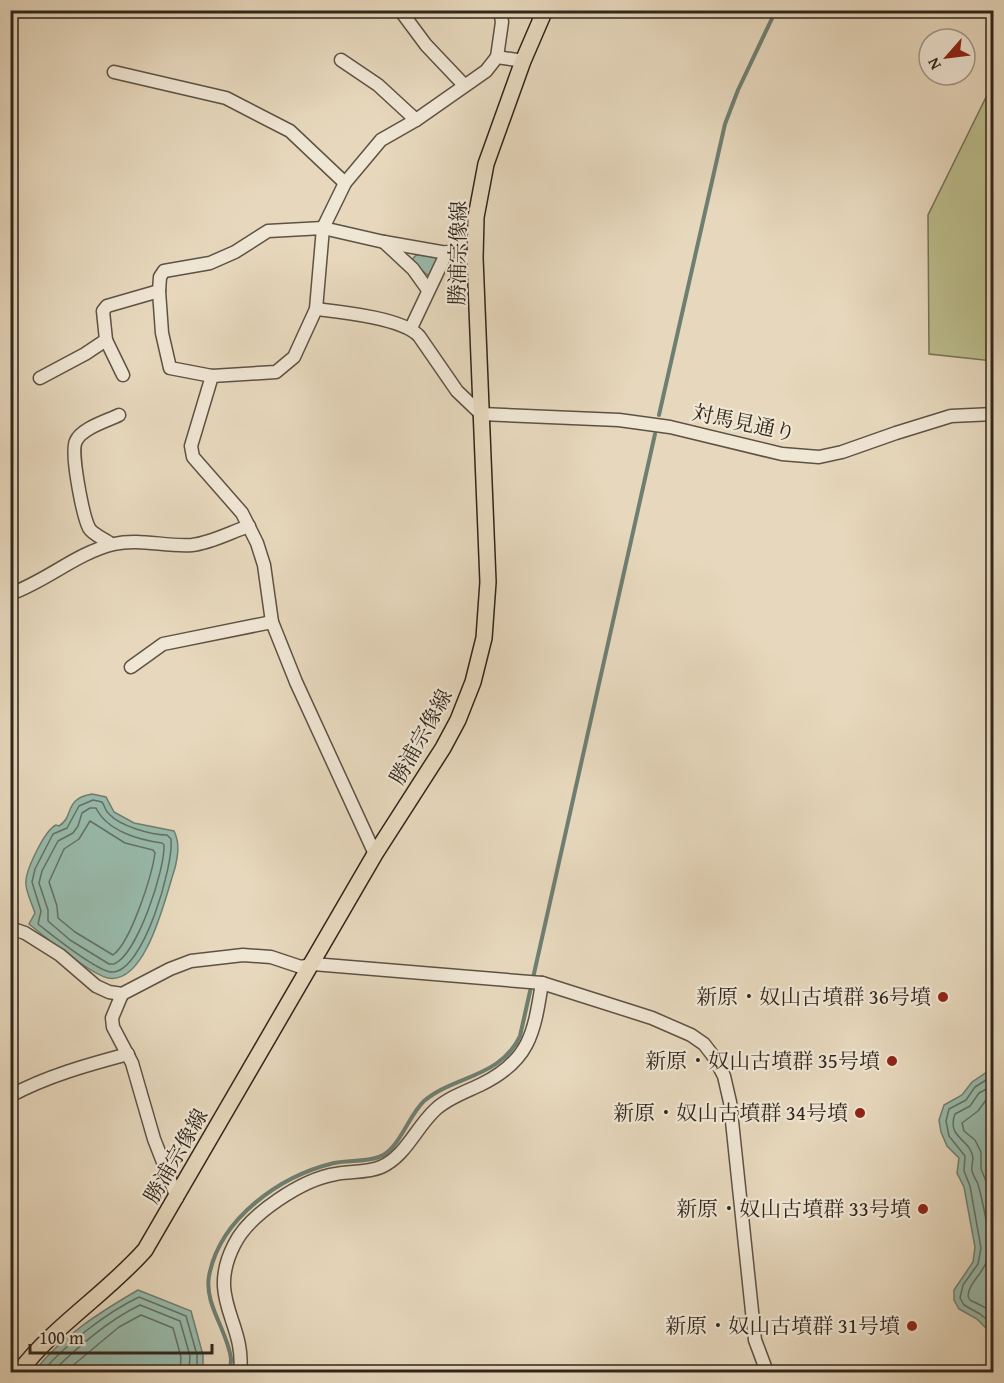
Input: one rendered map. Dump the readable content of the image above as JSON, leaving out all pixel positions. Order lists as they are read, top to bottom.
{
  "streets": {
    "main road": ["勝浦宗像線"],
    "street": ["対馬見通り"]
  },
  "crossings": [
    ["勝浦宗像線", "対馬見通り"]
  ],
  "places": [
    "新原・奴山古墳群 36号墳",
    "新原・奴山古墳群 35号墳",
    "新原・奴山古墳群 34号墳",
    "新原・奴山古墳群 33号墳",
    "新原・奴山古墳群 31号墳"
  ],
  "scale_bar": "100 m",
  "north": "bottom left"
}
